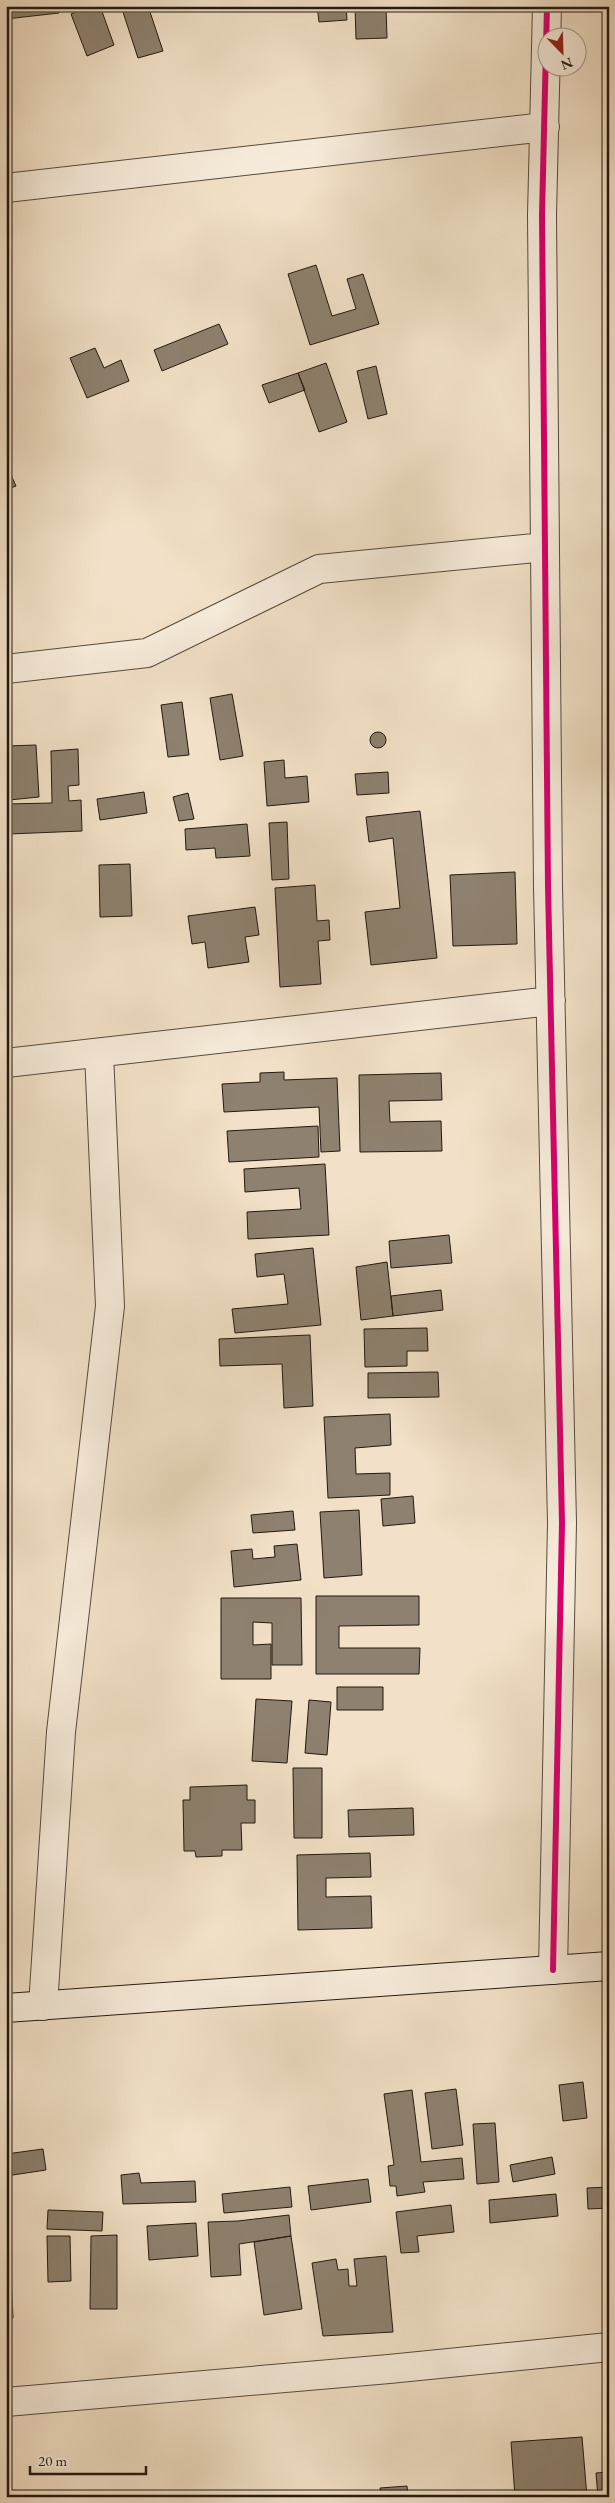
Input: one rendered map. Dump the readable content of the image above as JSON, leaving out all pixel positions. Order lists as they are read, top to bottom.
{
  "scale_bar": "20 m",
  "north": "bottom right"
}
